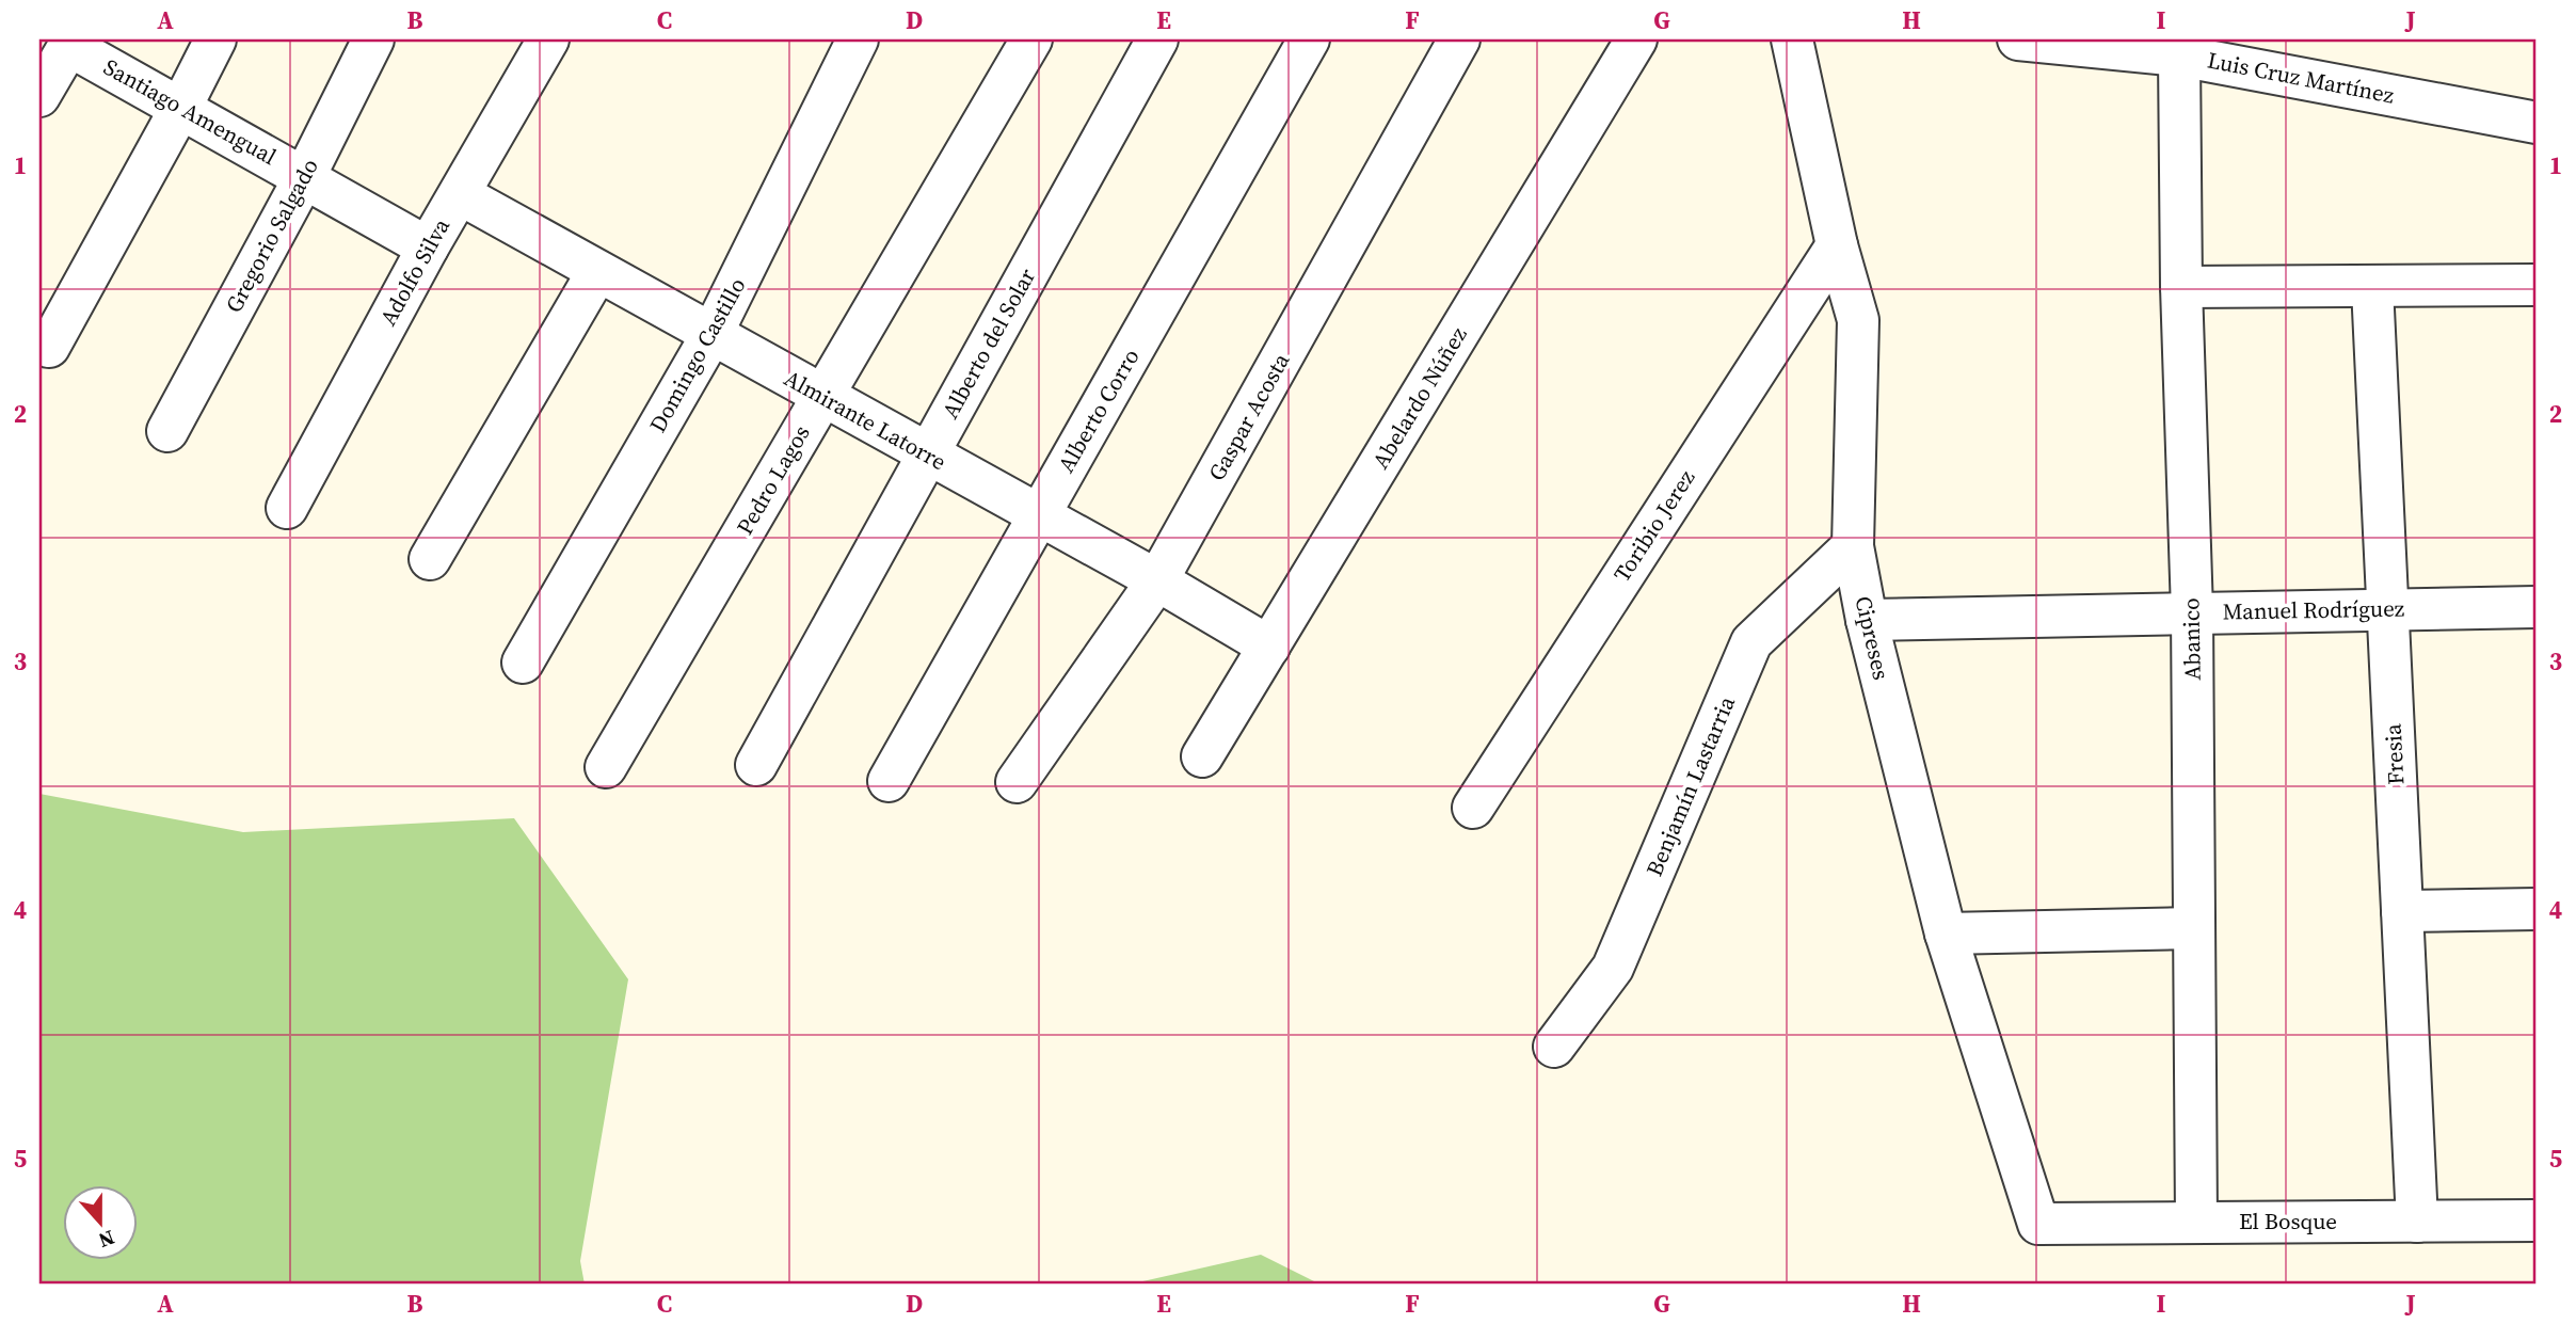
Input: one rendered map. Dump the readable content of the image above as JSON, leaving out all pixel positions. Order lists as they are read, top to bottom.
{
  "streets": {
    "street": [
      "Luis Cruz Martínez",
      "Santiago Amengual",
      "Gregorio Salgado",
      "Adolfo Silva",
      "Alberto del Solar",
      "Domingo Castillo",
      "Abelardo Núñez",
      "Alberto Corro",
      "Gaspar Acosta",
      "Almirante Latorre",
      "Pedro Lagos",
      "Toribio Jerez",
      "Manuel Rodríguez",
      "Cipreses",
      "Abanico",
      "Fresia",
      "Benjamín Lastarria",
      "El Bosque"
    ]
  },
  "crossings": [
    ["Luis Cruz Martínez", "Abanico"],
    ["Santiago Amengual", "Gregorio Salgado"],
    ["Santiago Amengual", "Adolfo Silva"],
    ["Adolfo Silva", "Almirante Latorre"],
    ["Alberto del Solar", "Almirante Latorre"],
    ["Domingo Castillo", "Almirante Latorre"],
    ["Abelardo Núñez", "Almirante Latorre"],
    ["Alberto Corro", "Almirante Latorre"],
    ["Gaspar Acosta", "Almirante Latorre"],
    ["Almirante Latorre", "Pedro Lagos"],
    ["Toribio Jerez", "Cipreses"],
    ["Manuel Rodríguez", "Cipreses"],
    ["Manuel Rodríguez", "Abanico"],
    ["Manuel Rodríguez", "Fresia"],
    ["Cipreses", "Benjamín Lastarria"],
    ["Cipreses", "El Bosque"],
    ["Abanico", "El Bosque"],
    ["Fresia", "El Bosque"]
  ],
  "north": "bottom",
  "grid": {
    "columns": [
      "A",
      "B",
      "C",
      "D",
      "E",
      "F",
      "G",
      "H",
      "I",
      "J"
    ],
    "rows": [
      "1",
      "2",
      "3",
      "4",
      "5"
    ]
  }
}
